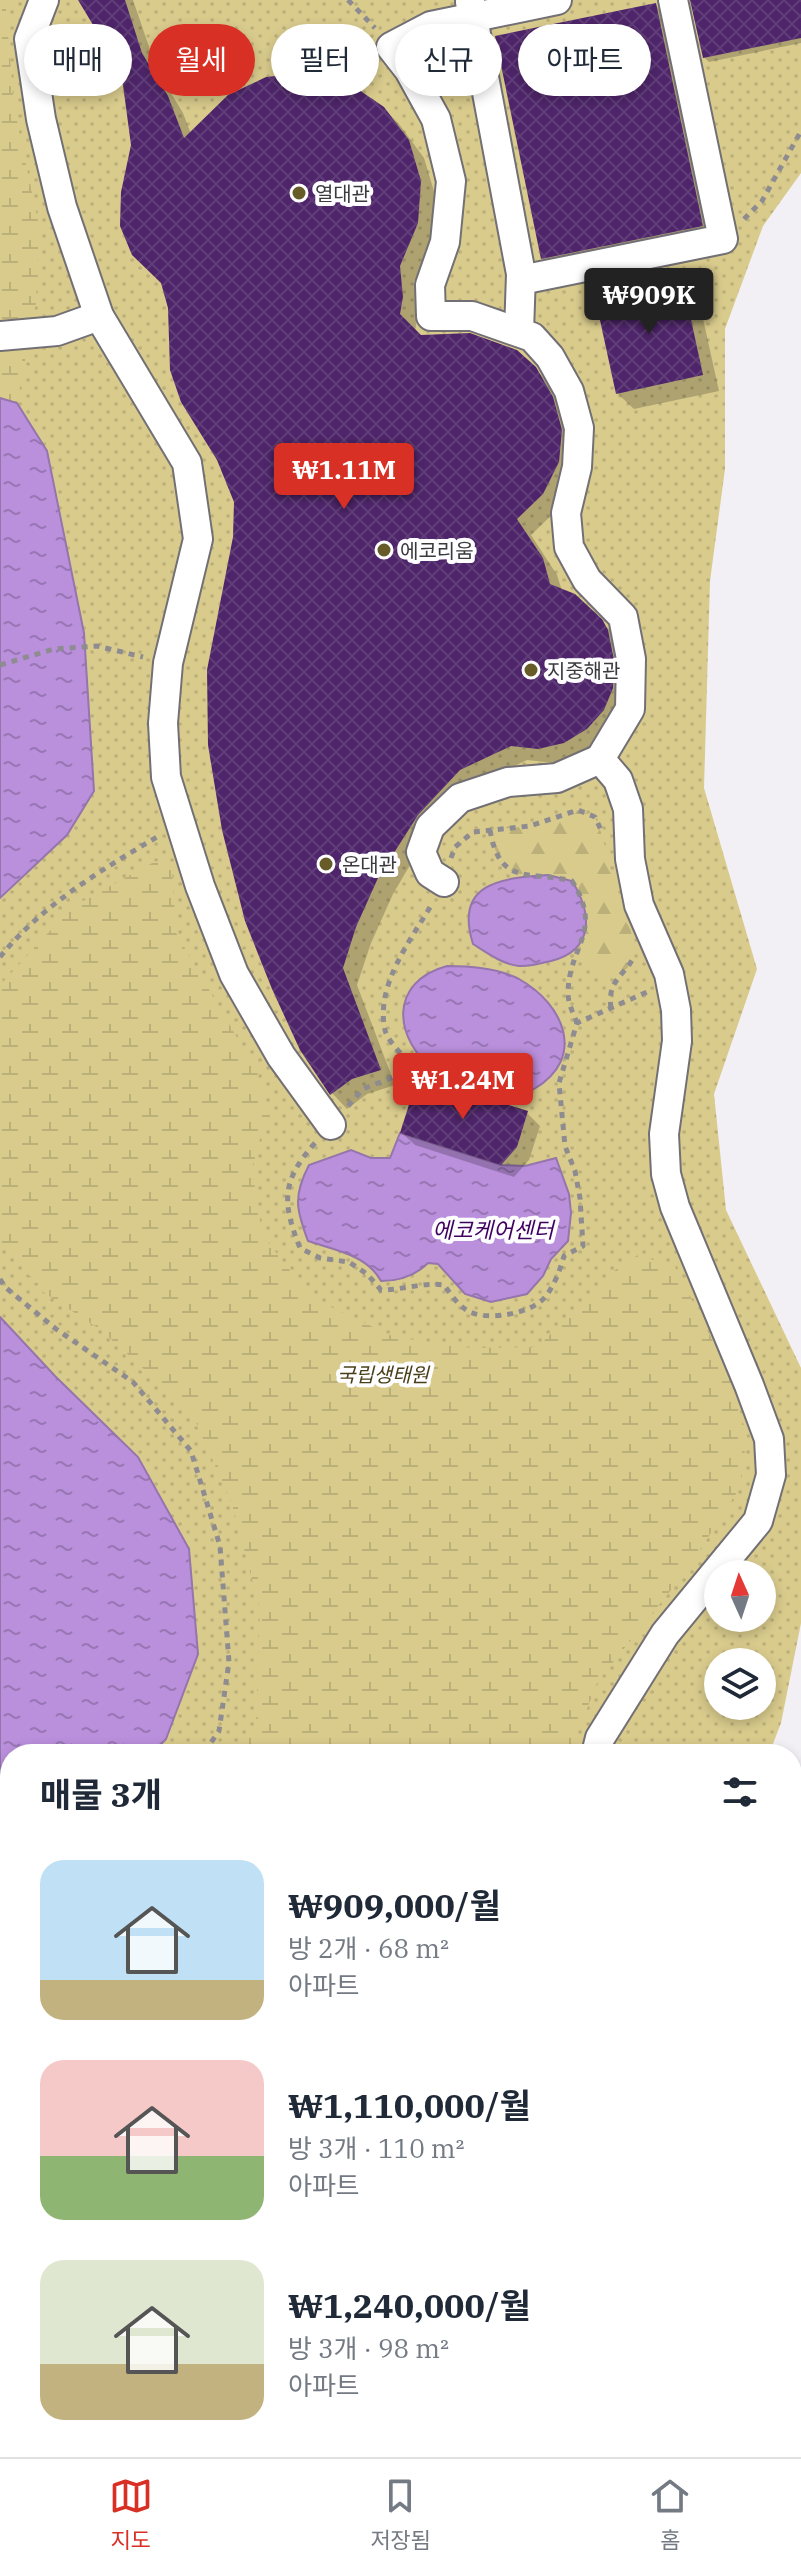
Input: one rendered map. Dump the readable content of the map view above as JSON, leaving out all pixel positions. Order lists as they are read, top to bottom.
{
  "water": ["에코케어센터"],
  "parks": ["국립생태원"],
  "places": [
    "열대관",
    "에코리움",
    "지중해관",
    "온대관"
  ],
  "north": "top",
  "page": {
    "chip": [
      "매매",
      "월세",
      "필터",
      "신규",
      "아파트"
    ],
    "price": ["₩909K", "₩1.11M", "₩1.24M"],
    "heading": "매물 3개",
    "list": [
      {
        "name": "₩909,000/월",
        "note": "방 2개 · 68 m² · 아파트"
      },
      {
        "name": "₩1,110,000/월",
        "note": "방 3개 · 110 m² · 아파트"
      },
      {
        "name": "₩1,240,000/월",
        "note": "방 3개 · 98 m² · 아파트"
      }
    ],
    "tabs": ["지도", "저장됨", "홈"]
  }
}
